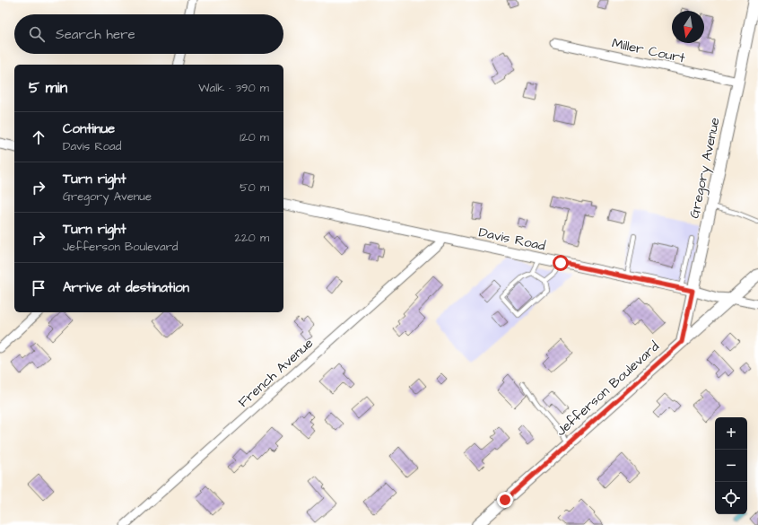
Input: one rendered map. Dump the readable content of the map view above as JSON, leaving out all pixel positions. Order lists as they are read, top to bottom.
{
  "streets": {
    "main road": ["Gregory Avenue", "Jefferson Boulevard"],
    "street": ["Miller Court", "Davis Road", "French Avenue"]
  },
  "crossings": [
    ["Miller Court", "Gregory Avenue"],
    ["Gregory Avenue", "Davis Road"],
    ["Gregory Avenue", "Jefferson Boulevard"],
    ["Davis Road", "French Avenue"],
    ["Davis Road", "Jefferson Boulevard"]
  ],
  "north": "bottom",
  "page": {
    "search": "Search here",
    "heading": ["5 min", "Walk · 390 m"],
    "list": [
      ["Continue", "Davis Road", "120 m"],
      ["Turn right", "Gregory Avenue", "50 m"],
      ["Turn right", "Jefferson Boulevard", "220 m"],
      "Arrive at destination"
    ],
    "map_buttons": ["+", "−"]
  }
}
